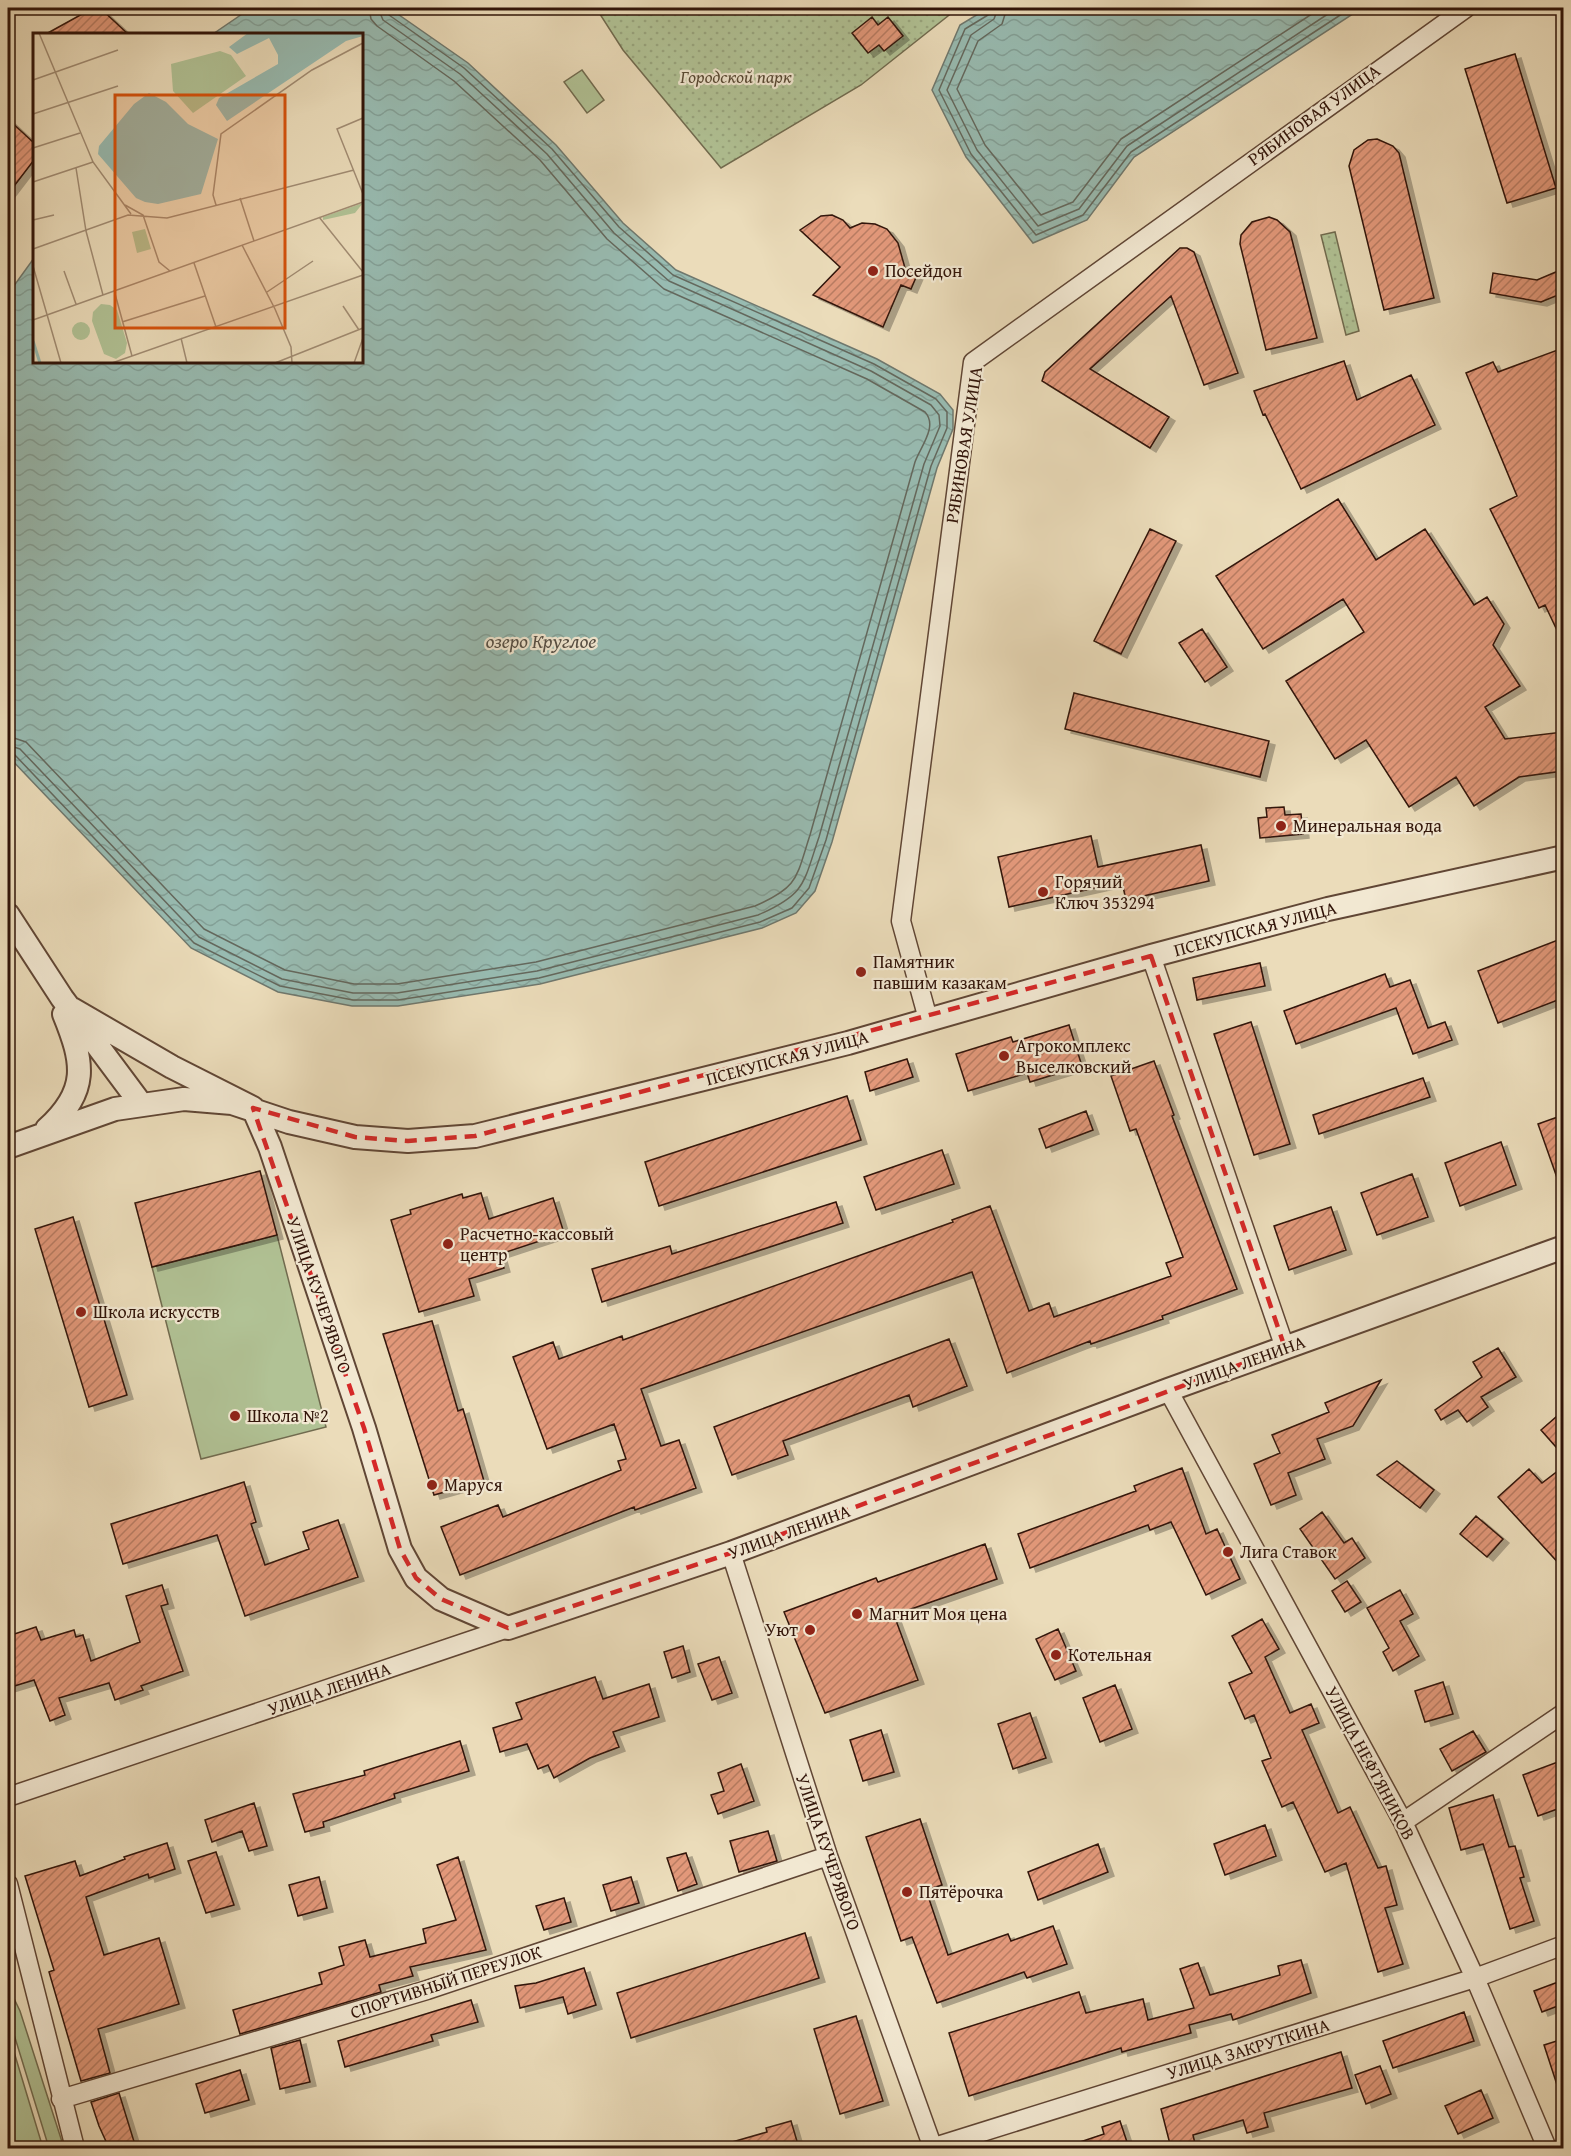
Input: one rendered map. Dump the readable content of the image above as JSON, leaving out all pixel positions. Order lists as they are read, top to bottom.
{
  "streets": {
    "street": [
      "РЯБИНОВАЯ УЛИЦА",
      "ПСЕКУПСКАЯ УЛИЦА",
      "УЛИЦА КУЧЕРЯВОГО",
      "УЛИЦА ЛЕНИНА",
      "УЛИЦА НЕФТЯНИКОВ",
      "СПОРТИВНЫЙ ПЕРЕУЛОК",
      "УЛИЦА ЗАКРУТКИНА"
    ]
  },
  "crossings": [
    ["РЯБИНОВАЯ УЛИЦА", "ПСЕКУПСКАЯ УЛИЦА"],
    ["ПСЕКУПСКАЯ УЛИЦА", "УЛИЦА КУЧЕРЯВОГО"],
    ["УЛИЦА КУЧЕРЯВОГО", "УЛИЦА ЛЕНИНА"],
    ["УЛИЦА КУЧЕРЯВОГО", "СПОРТИВНЫЙ ПЕРЕУЛОК"],
    ["УЛИЦА КУЧЕРЯВОГО", "УЛИЦА ЗАКРУТКИНА"],
    ["УЛИЦА ЛЕНИНА", "УЛИЦА НЕФТЯНИКОВ"],
    ["УЛИЦА НЕФТЯНИКОВ", "УЛИЦА ЗАКРУТКИНА"]
  ],
  "water": ["озеро Круглое"],
  "parks": ["Городской парк"],
  "places": [
    "Посейдон",
    "Минеральная вода",
    "Горячий Ключ 353294",
    "Памятник павшим казакам",
    "Агрокомплекс Выселковский",
    "Расчетно-кассовый центр",
    "Школа искусств",
    "Школа №2",
    "Маруся",
    "Лига Ставок",
    "Магнит Моя цена",
    "Уют",
    "Котельная",
    "Пятёрочка"
  ]
}
